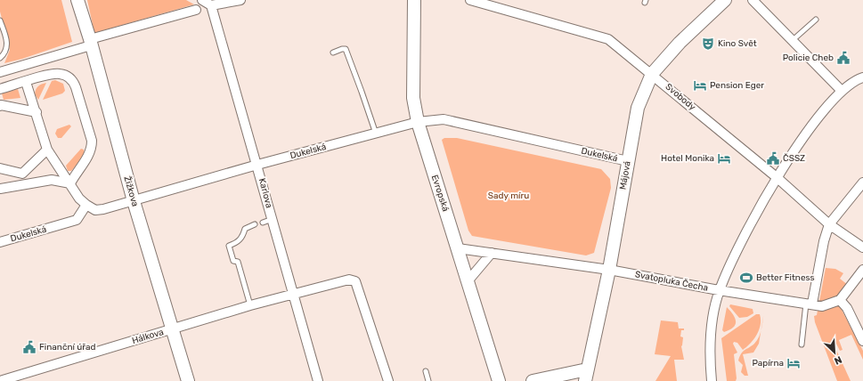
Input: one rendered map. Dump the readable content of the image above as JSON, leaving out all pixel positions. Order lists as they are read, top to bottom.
{
  "streets": {
    "street": [
      "Svobody",
      "Dukelská",
      "Májová",
      "Žižkova",
      "Karlova",
      "Evropská",
      "Svatopluka Čecha",
      "Hálkova"
    ]
  },
  "crossings": [
    ["Svobody", "Májová"],
    ["Dukelská", "Májová"],
    ["Dukelská", "Žižkova"],
    ["Dukelská", "Karlova"],
    ["Dukelská", "Evropská"],
    ["Májová", "Svatopluka Čecha"],
    ["Žižkova", "Hálkova"],
    ["Karlova", "Hálkova"],
    ["Evropská", "Svatopluka Čecha"]
  ],
  "parks": ["Sady míru"],
  "places": {
    "theatre": ["Kino Svět"],
    "public building": ["Policie Cheb", "ČSSZ", "Finanční úřad"],
    "hotel": ["Pension Eger", "Hotel Monika", "Papírna"],
    "sports": ["Better Fitness"]
  },
  "north": "bottom right"
}
